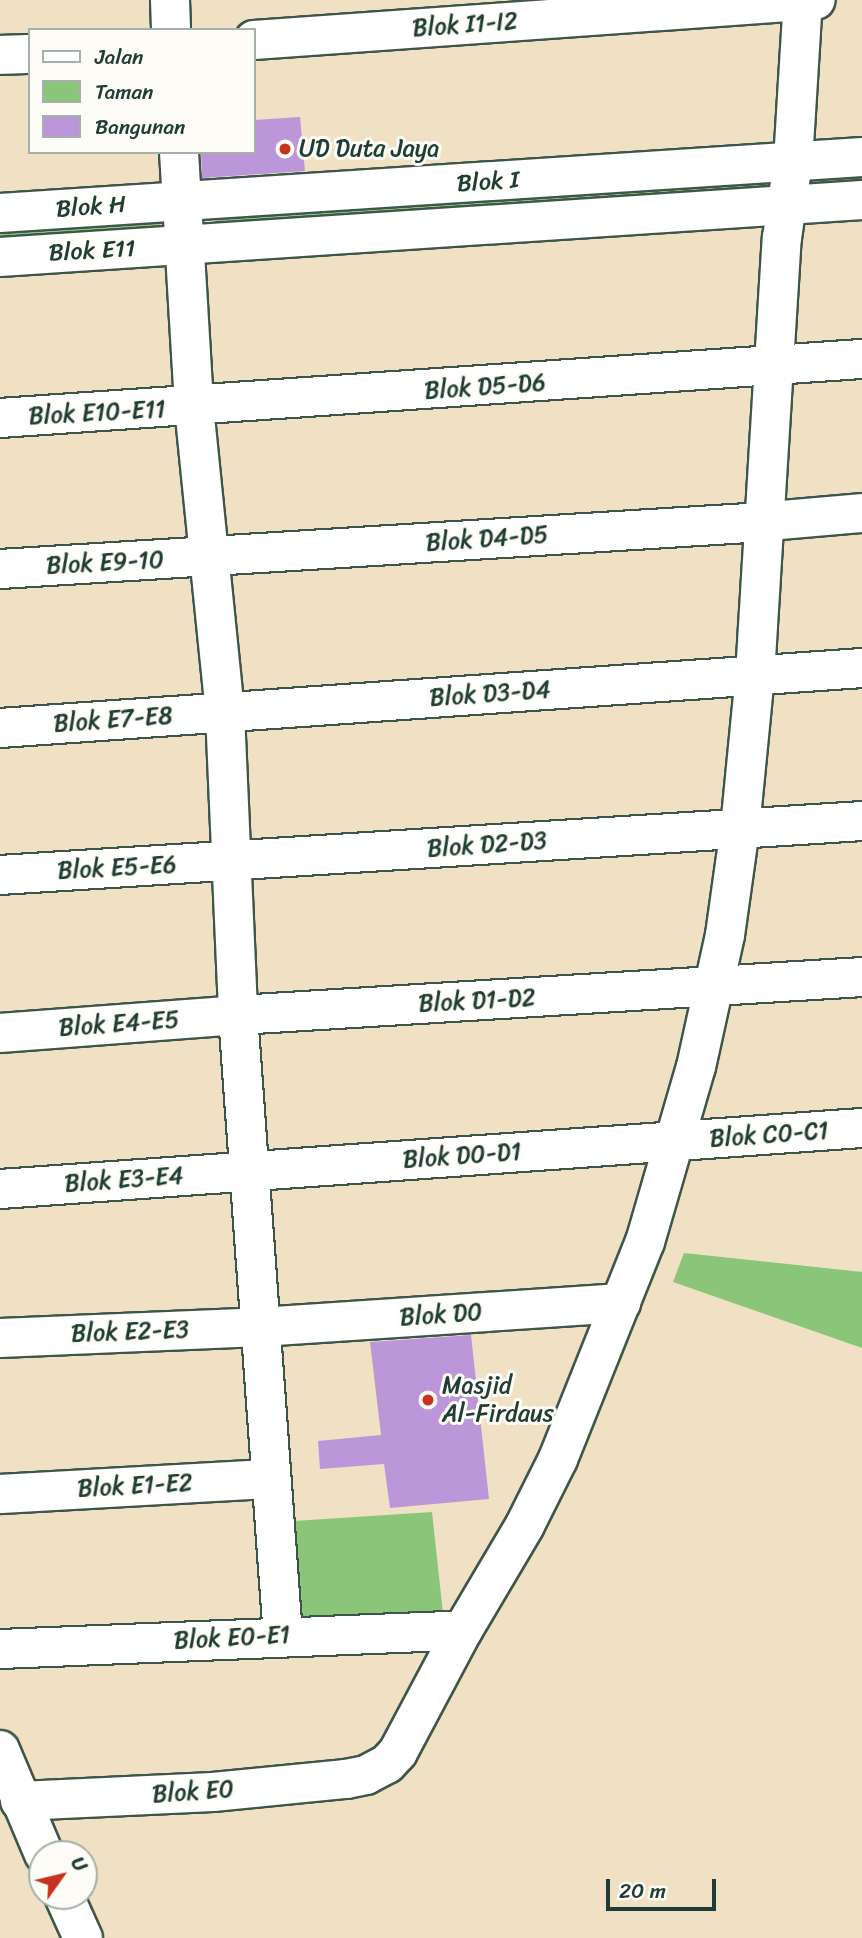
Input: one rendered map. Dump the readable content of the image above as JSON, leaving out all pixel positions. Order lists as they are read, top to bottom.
{
  "streets": {
    "street": [
      "Blok I1-I2",
      "Blok I",
      "Blok H",
      "Blok E11",
      "Blok D5-D6",
      "Blok E10-E11",
      "Blok D4-D5",
      "Blok E9-10",
      "Blok D3-D4",
      "Blok E7-E8",
      "Blok D2-D3",
      "Blok E5-E6",
      "Blok D1-D2",
      "Blok E4-E5",
      "Blok C0-C1",
      "Blok D0-D1",
      "Blok E3-E4",
      "Blok D0",
      "Blok E2-E3",
      "Blok E1-E2",
      "Blok E0-E1",
      "Blok E0"
    ]
  },
  "crossings": [
    ["Blok I", "Blok H"],
    ["Blok D5-D6", "Blok E10-E11"],
    ["Blok D4-D5", "Blok E9-10"],
    ["Blok D3-D4", "Blok E7-E8"],
    ["Blok D2-D3", "Blok E5-E6"],
    ["Blok D1-D2", "Blok E4-E5"],
    ["Blok C0-C1", "Blok D0-D1"],
    ["Blok D0-D1", "Blok E3-E4"],
    ["Blok D0", "Blok E2-E3"],
    ["Blok E0-E1", "Blok E0"]
  ],
  "places": ["UD Duta Jaya", "Masjid Al-Firdaus"],
  "legend": ["Jalan", "Taman", "Bangunan"],
  "scale_bar": "20 m",
  "north": "top right"
}
